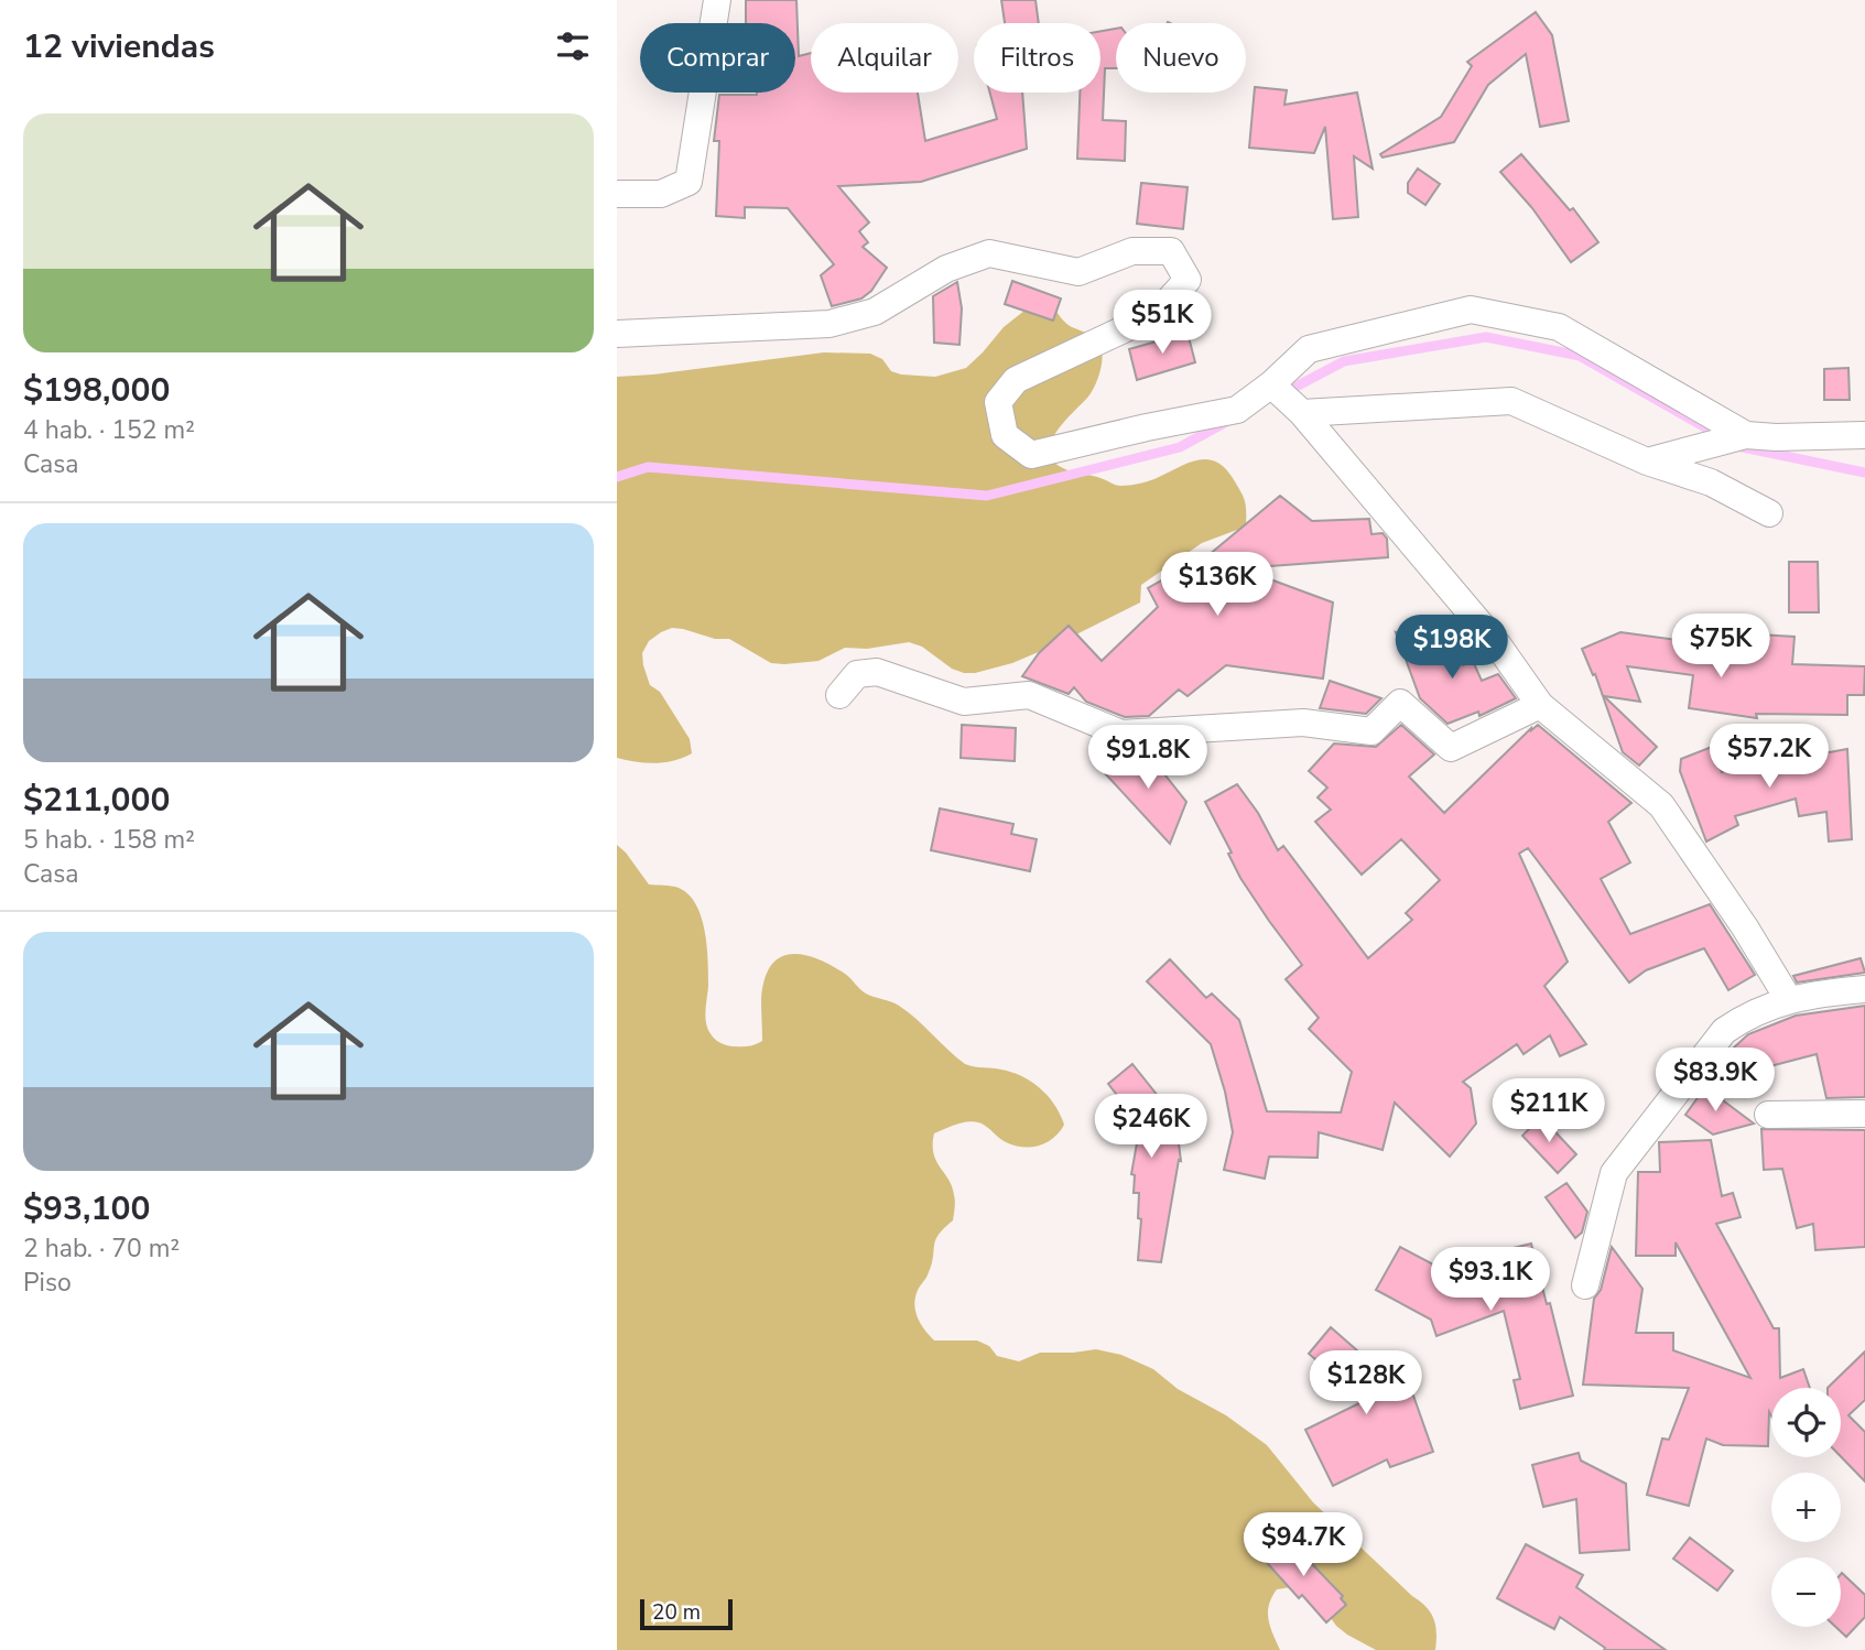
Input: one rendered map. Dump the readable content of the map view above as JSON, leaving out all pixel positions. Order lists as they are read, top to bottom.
{
  "scale_bar": "20 m",
  "page": {
    "heading": "12 viviendas",
    "chip": [
      "Comprar",
      "Alquilar",
      "Filtros",
      "Nuevo"
    ],
    "list": [
      {
        "name": "$198,000",
        "note": "4 hab. · 152 m² · Casa"
      },
      {
        "name": "$211,000",
        "note": "5 hab. · 158 m² · Casa"
      },
      {
        "name": "$93,100",
        "note": "2 hab. · 70 m² · Piso"
      }
    ],
    "price": [
      "$51K",
      "$136K",
      "$75K",
      "$198K",
      "$57.2K",
      "$91.8K",
      "$83.9K",
      "$211K",
      "$246K",
      "$93.1K",
      "$128K",
      "$94.7K"
    ],
    "map_buttons": ["+", "−"],
    "scale": "20 m"
  }
}
